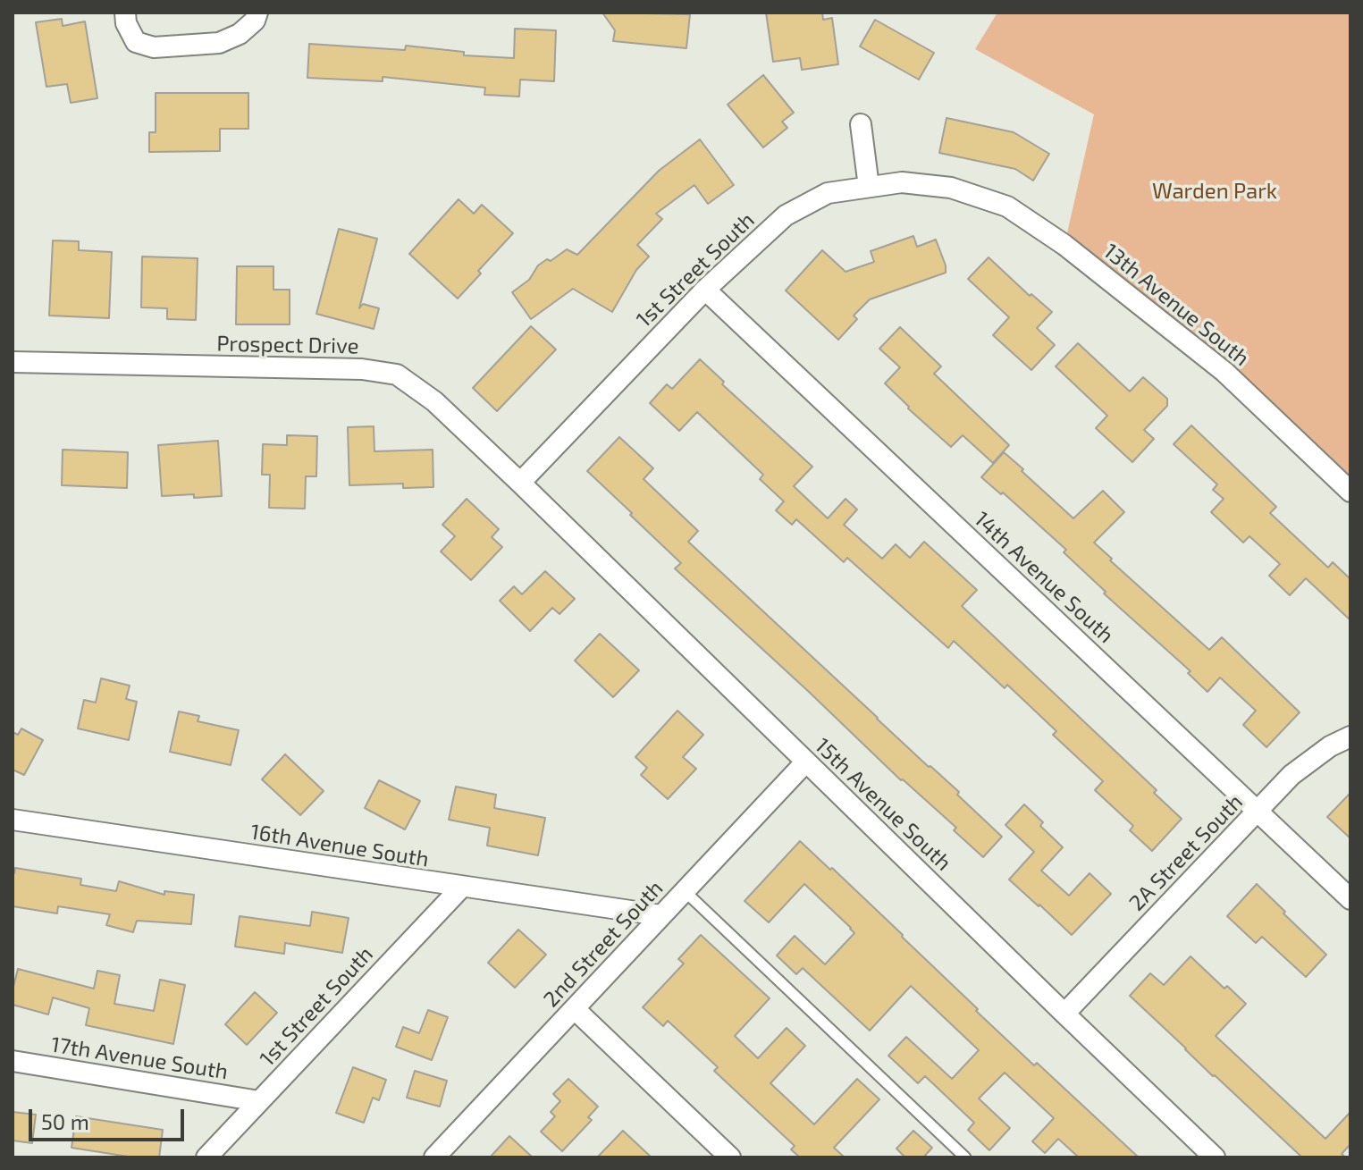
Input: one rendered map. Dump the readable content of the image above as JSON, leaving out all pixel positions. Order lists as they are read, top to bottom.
{
  "streets": {
    "street": [
      "1st Street South",
      "13th Avenue South",
      "Prospect Drive",
      "14th Avenue South",
      "15th Avenue South",
      "16th Avenue South",
      "2A Street South",
      "2nd Street South",
      "17th Avenue South"
    ]
  },
  "crossings": [
    ["1st Street South", "13th Avenue South"],
    ["1st Street South", "Prospect Drive"],
    ["1st Street South", "14th Avenue South"],
    ["1st Street South", "15th Avenue South"],
    ["1st Street South", "16th Avenue South"],
    ["1st Street South", "17th Avenue South"],
    ["Prospect Drive", "15th Avenue South"],
    ["14th Avenue South", "2A Street South"],
    ["15th Avenue South", "2A Street South"],
    ["15th Avenue South", "2nd Street South"],
    ["16th Avenue South", "2nd Street South"]
  ],
  "parks": ["Warden Park"],
  "scale_bar": "50 m"
}
